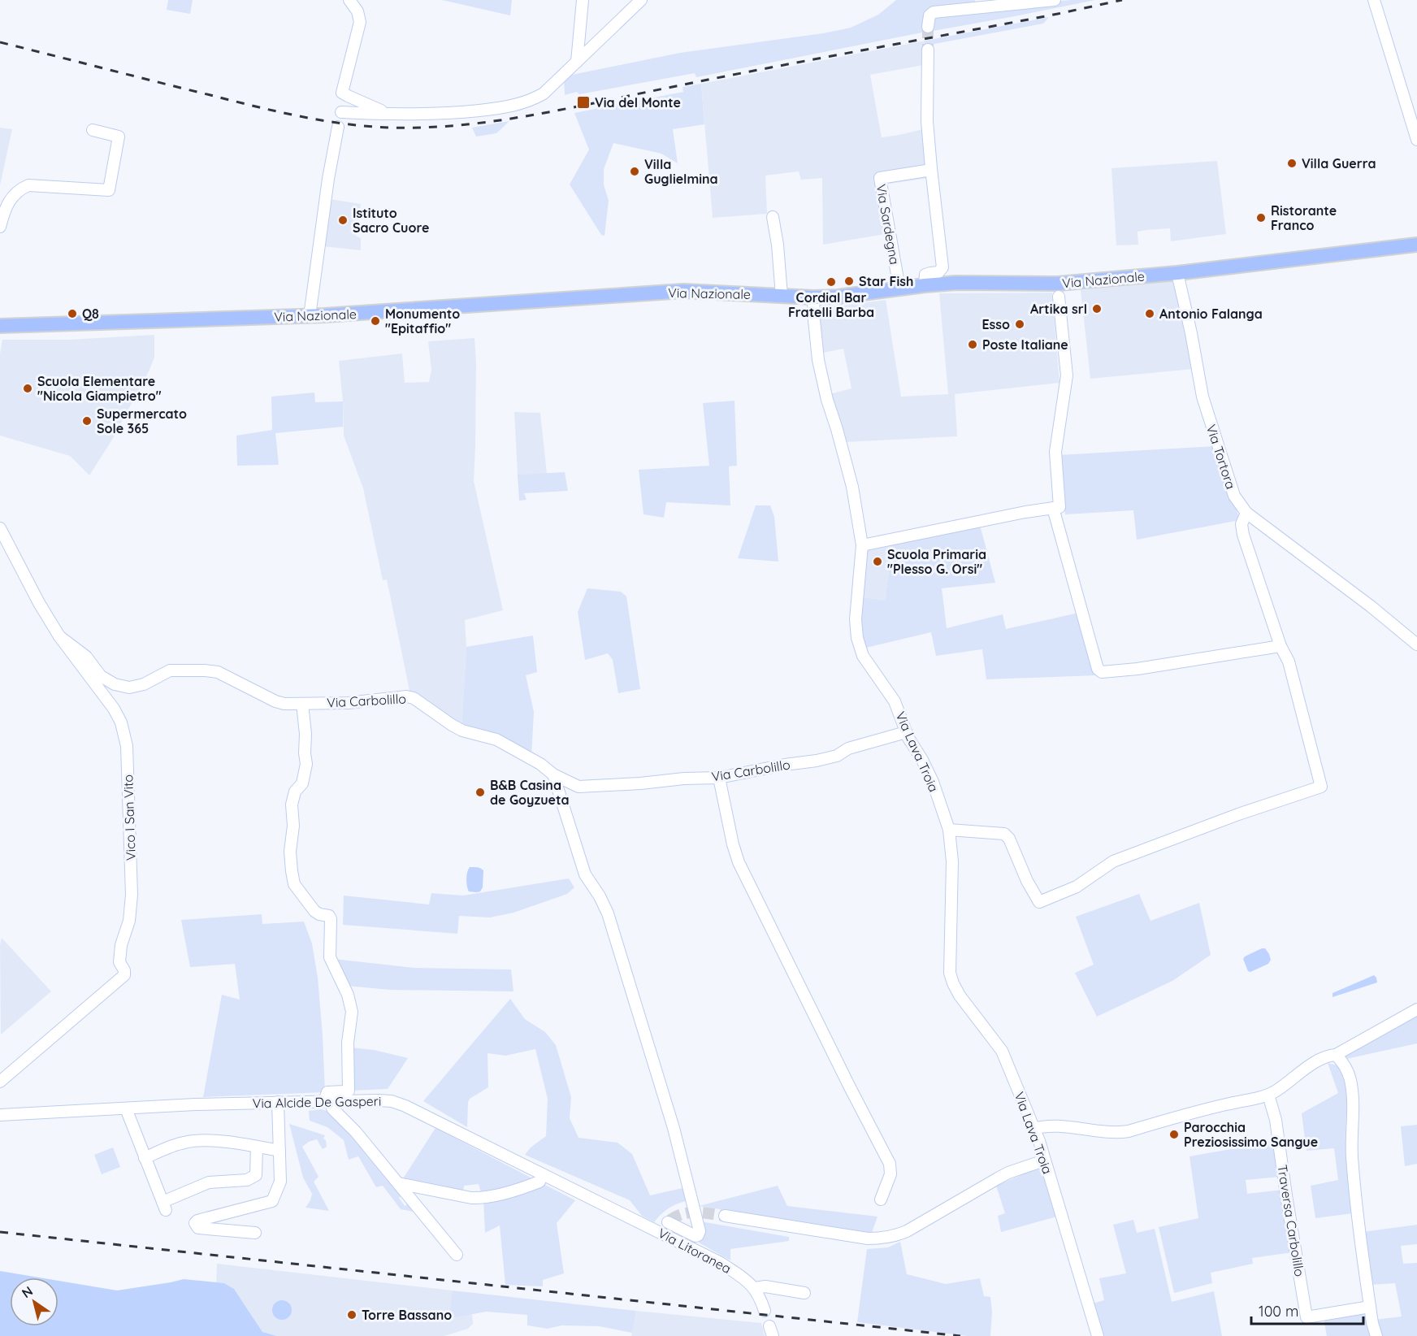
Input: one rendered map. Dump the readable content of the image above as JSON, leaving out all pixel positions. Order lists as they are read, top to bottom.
{
  "streets": {
    "main road": ["Via Nazionale"],
    "street": [
      "Via Sardegna",
      "Via Tortora",
      "Via Carbolillo",
      "Via Lava Troia",
      "Vico I San Vito",
      "Via Alcide De Gasperi",
      "Traversa Carbolillo",
      "Via Litoranea"
    ]
  },
  "crossings": [
    ["Via Sardegna", "Via Nazionale"],
    ["Via Nazionale", "Via Tortora"],
    ["Via Nazionale", "Via Lava Troia"],
    ["Via Carbolillo", "Via Lava Troia"],
    ["Via Carbolillo", "Vico I San Vito"],
    ["Via Alcide De Gasperi", "Via Litoranea"]
  ],
  "places": {
    "transit": ["Via del Monte"],
    "other": [
      "Villa Guerra",
      "Villa Guglielmina",
      "Ristorante Franco",
      "Istituto Sacro Cuore",
      "Star Fish",
      "Cordial Bar Fratelli Barba",
      "Artika srl",
      "Q8",
      "Antonio Falanga",
      "Monumento \"Epitaffio\"",
      "Esso",
      "Poste Italiane",
      "Scuola Elementare \"Nicola Giampietro\"",
      "Supermercato Sole 365",
      "Scuola Primaria \"Plesso G. Orsi\"",
      "B&B Casina de Goyzueta",
      "Parocchia Preziosissimo Sangue",
      "Torre Bassano"
    ]
  },
  "scale_bar": "100 m",
  "north": "top left"
}
